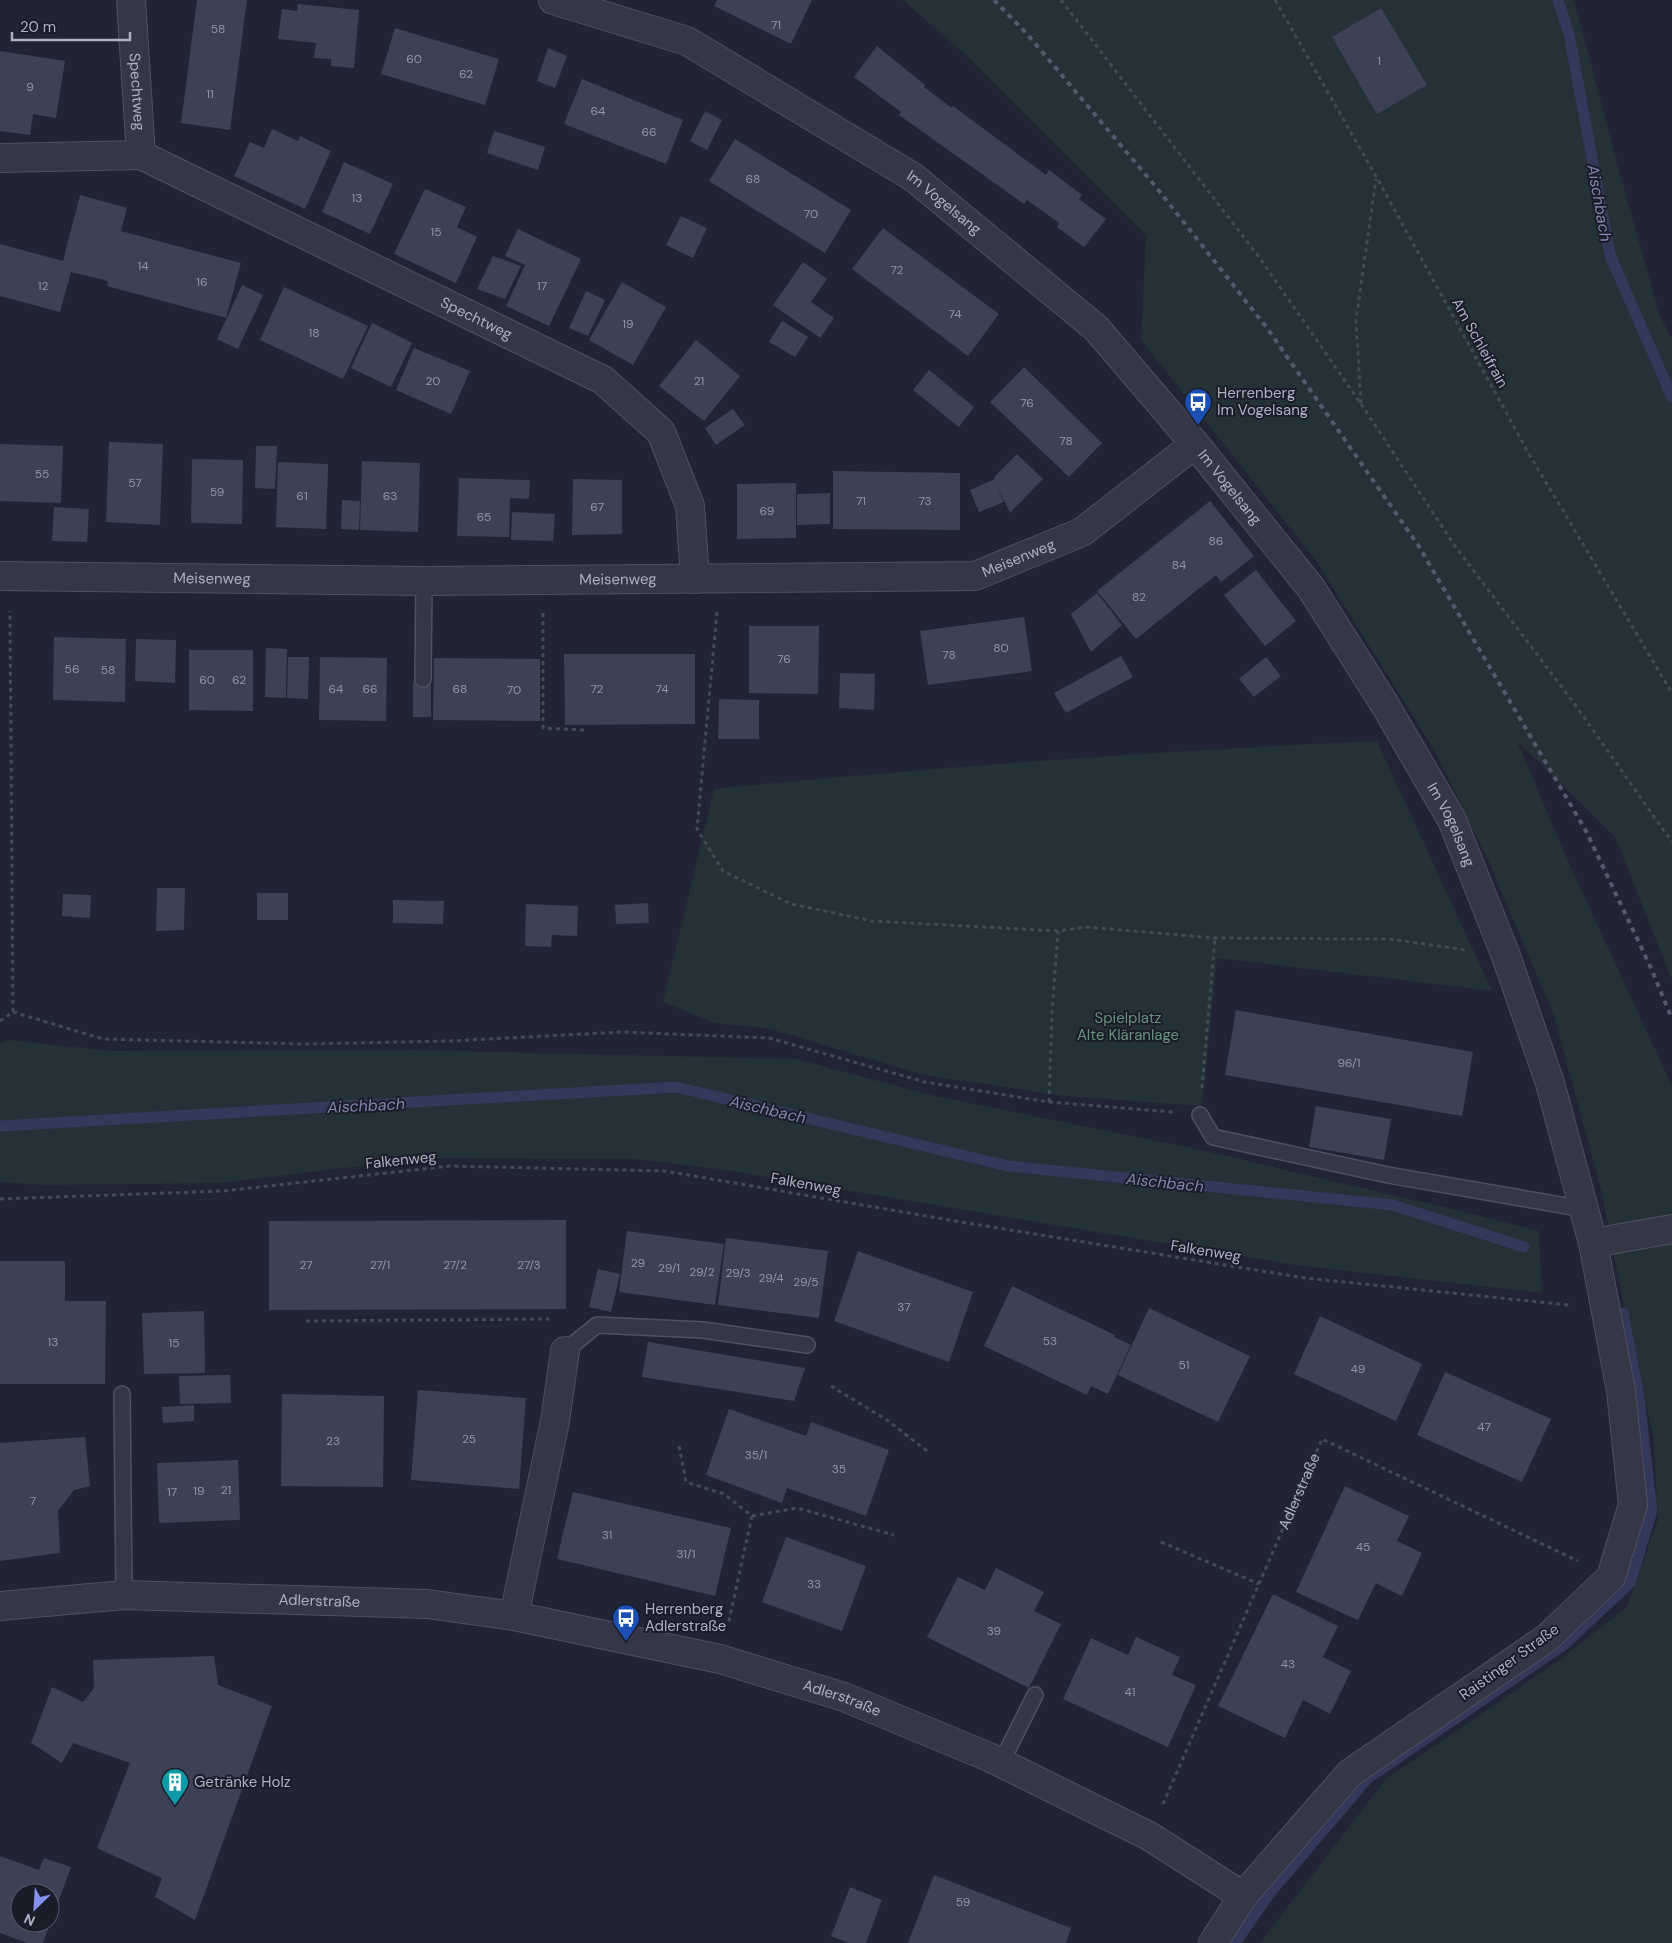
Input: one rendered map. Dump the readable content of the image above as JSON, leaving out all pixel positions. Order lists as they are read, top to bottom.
{
  "streets": {
    "street": [
      "Spechtweg",
      "Im Vogelsang",
      "Meisenweg",
      "Adlerstraße",
      "Raistinger Straße"
    ],
    "path": ["Am Schleifrain", "Falkenweg"]
  },
  "crossings": [
    ["Spechtweg", "Meisenweg"],
    ["Im Vogelsang", "Meisenweg"],
    ["Im Vogelsang", "Raistinger Straße"],
    ["Falkenweg", "Raistinger Straße"],
    ["Adlerstraße", "Raistinger Straße"]
  ],
  "water": ["Aischbach"],
  "parks": ["Spielplatz Alte Kläranlage"],
  "places": {
    "bus stop": ["Herrenberg Im Vogelsang", "Herrenberg Adlerstraße"],
    "building": ["Getränke Holz"]
  },
  "house_numbers": [
    "71",
    "58",
    "60",
    "1",
    "62",
    "9",
    "11",
    "64",
    "66",
    "68",
    "13",
    "70",
    "15",
    "14",
    "72",
    "16",
    "12",
    "17",
    "74",
    "19",
    "18",
    "20",
    "21",
    "76",
    "78",
    "55",
    "57",
    "59",
    "61",
    "63",
    "71",
    "73",
    "67",
    "69",
    "65",
    "86",
    "84",
    "82",
    "80",
    "78",
    "76",
    "56",
    "58",
    "60",
    "62",
    "64",
    "66",
    "68",
    "72",
    "74",
    "70",
    "96/1",
    "29",
    "27",
    "27/1",
    "27/2",
    "27/3",
    "29/1",
    "29/2",
    "29/3",
    "29/4",
    "29/5",
    "37",
    "53",
    "13",
    "15",
    "51",
    "49",
    "47",
    "25",
    "23",
    "35/1",
    "35",
    "21",
    "19",
    "17",
    "7",
    "31",
    "45",
    "31/1",
    "33",
    "39",
    "43",
    "41",
    "59"
  ],
  "scale_bar": "20 m",
  "north": "bottom left"
}
